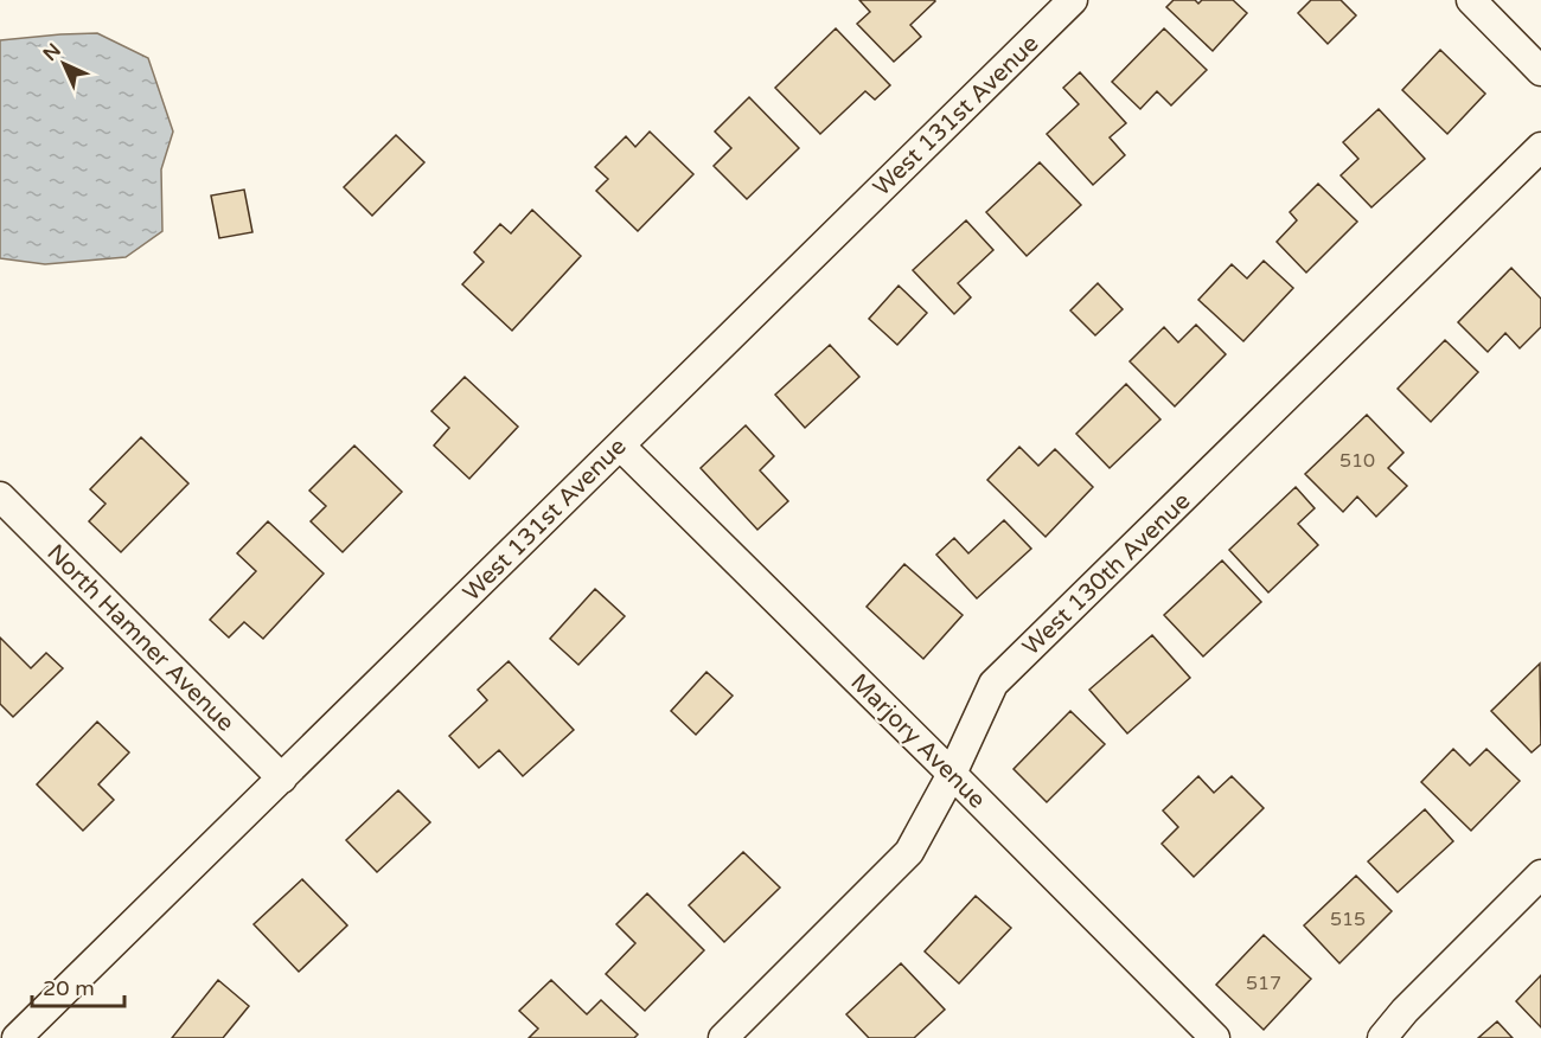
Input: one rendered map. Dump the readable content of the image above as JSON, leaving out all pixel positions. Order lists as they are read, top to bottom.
{
  "streets": {
    "street": [
      "West 131st Avenue",
      "West 130th Avenue",
      "North Hamner Avenue",
      "Marjory Avenue"
    ]
  },
  "crossings": [
    ["West 131st Avenue", "North Hamner Avenue"],
    ["West 131st Avenue", "Marjory Avenue"],
    ["West 130th Avenue", "Marjory Avenue"]
  ],
  "house_numbers": ["510", "515", "517"],
  "scale_bar": "20 m",
  "north": "top left"
}
